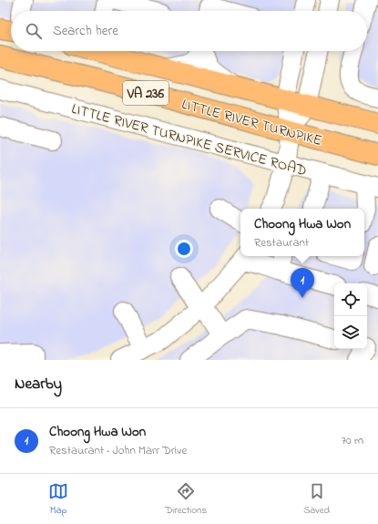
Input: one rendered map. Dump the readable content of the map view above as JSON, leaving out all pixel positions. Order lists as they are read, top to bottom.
{
  "streets": {
    "main road": ["VA 236", "LITTLE RIVER TURNPIKE"],
    "street": ["LITTLE RIVER TURNPIKE SERVICE ROAD"]
  },
  "page": {
    "search": "Search here",
    "popup": ["Choong Hwa Won", "Restaurant"],
    "pins": "1",
    "heading": "Nearby",
    "list": [
      {
        "mark": "1",
        "name": "Choong Hwa Won",
        "note": "Restaurant · John Marr Drive",
        "value": "70 m"
      }
    ],
    "nav": ["Map", "Directions", "Saved"]
  }
}
